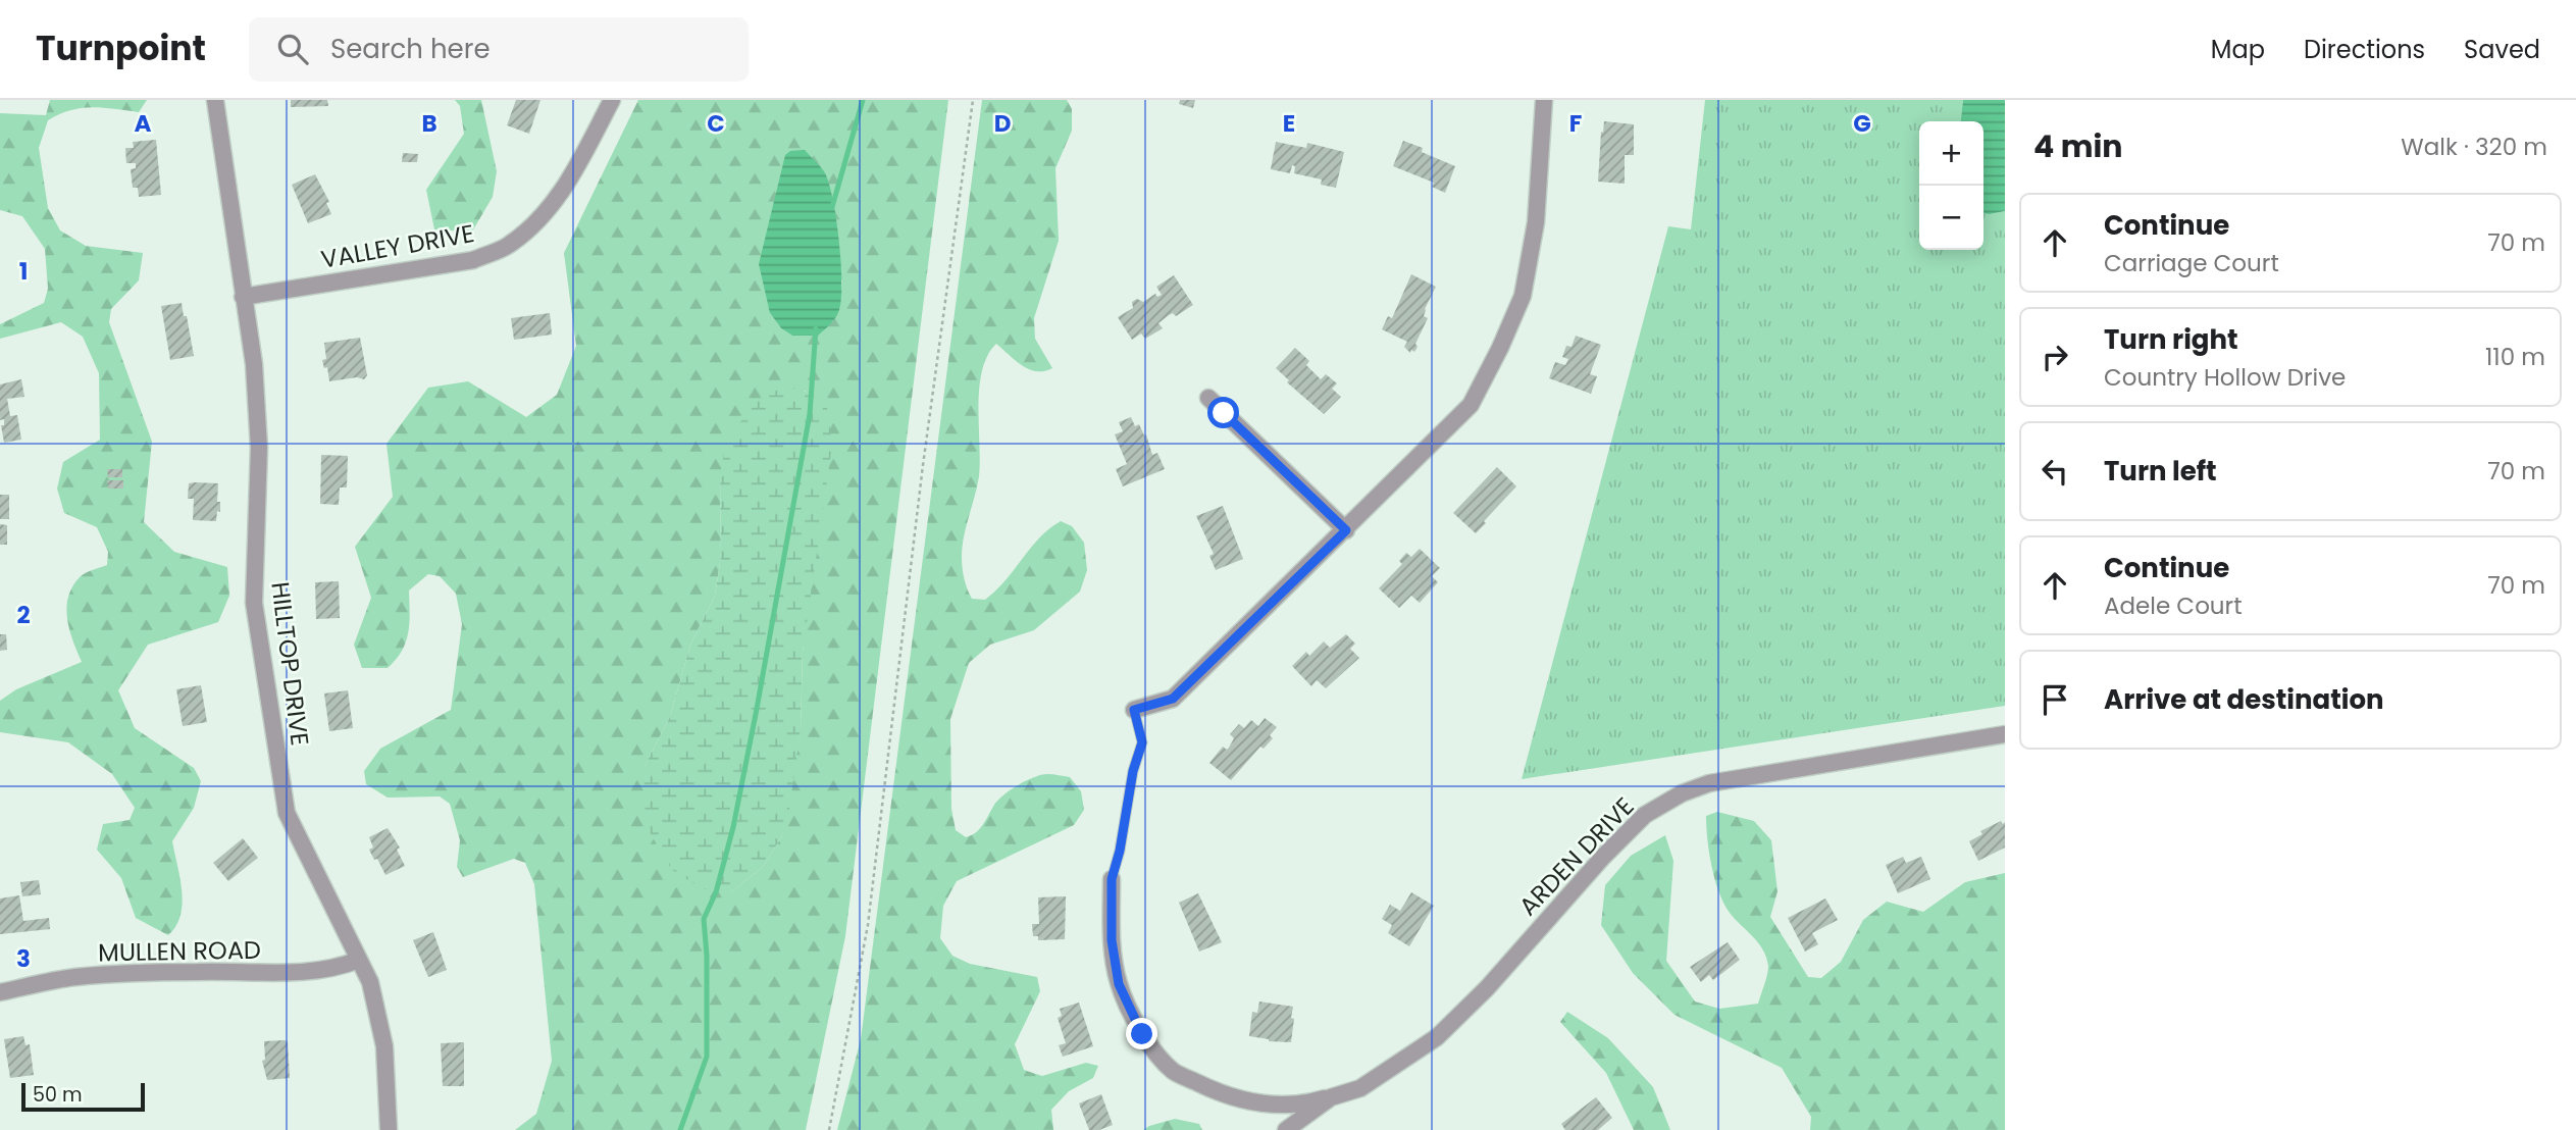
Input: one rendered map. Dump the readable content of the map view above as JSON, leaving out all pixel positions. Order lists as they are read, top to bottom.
{
  "streets": {
    "street": [
      "VALLEY DRIVE",
      "HILLTOP DRIVE",
      "ARDEN DRIVE",
      "MULLEN ROAD"
    ]
  },
  "crossings": [
    ["VALLEY DRIVE", "HILLTOP DRIVE"],
    ["HILLTOP DRIVE", "MULLEN ROAD"]
  ],
  "scale_bar": "50 m",
  "page": {
    "header": "Turnpoint",
    "search": "Search here",
    "nav": ["Map", "Directions", "Saved"],
    "heading": ["4 min", "Walk · 320 m"],
    "map_buttons": ["+", "−"],
    "list": [
      ["Continue", "Carriage Court", "70 m"],
      ["Turn right", "Country Hollow Drive", "110 m"],
      ["Turn left", "70 m"],
      ["Continue", "Adele Court", "70 m"],
      "Arrive at destination"
    ],
    "scale": "50 m"
  },
  "grid": {
    "columns": [
      "A",
      "B",
      "C",
      "D",
      "E",
      "F",
      "G"
    ],
    "rows": ["1", "2", "3"]
  }
}
